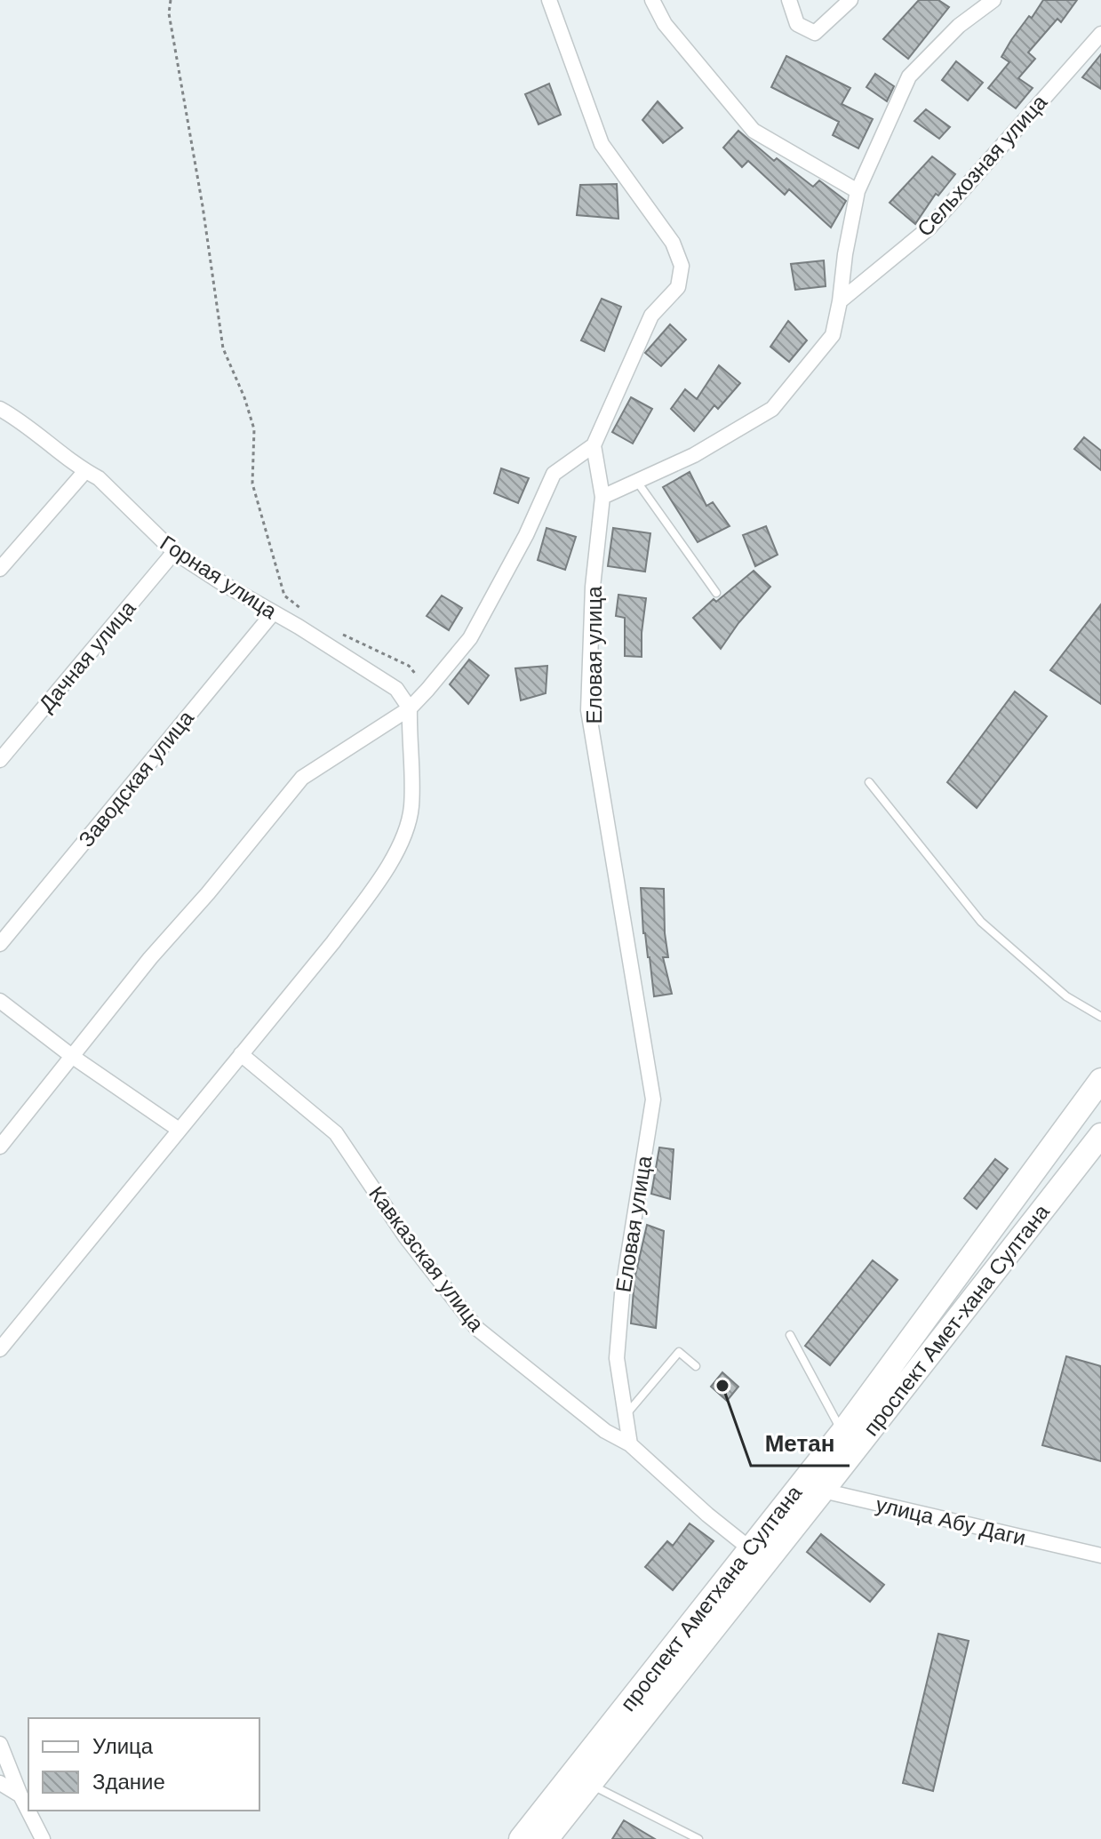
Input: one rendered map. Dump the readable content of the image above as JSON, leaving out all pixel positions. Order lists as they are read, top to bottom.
{
  "streets": {
    "main road": ["проспект Амет-хана Султана", "проспект Аметхана Султана"],
    "street": [
      "Сельхозная улица",
      "Горная улица",
      "Еловая улица",
      "Дачная улица",
      "Заводская улица",
      "Кавказская улица",
      "улица Абу Даги"
    ]
  },
  "crossings": [
    ["Горная улица", "Дачная улица"],
    ["Горная улица", "Заводская улица"],
    ["Еловая улица", "Кавказская улица"],
    ["Кавказская улица", "проспект Амет-хана Султана"],
    ["проспект Амет-хана Султана", "улица Абу Даги"],
    ["проспект Амет-хана Султана", "проспект Аметхана Султана"],
    ["улица Абу Даги", "проспект Аметхана Султана"]
  ],
  "places": ["Метан"],
  "legend": ["Улица", "Здание"]
}
